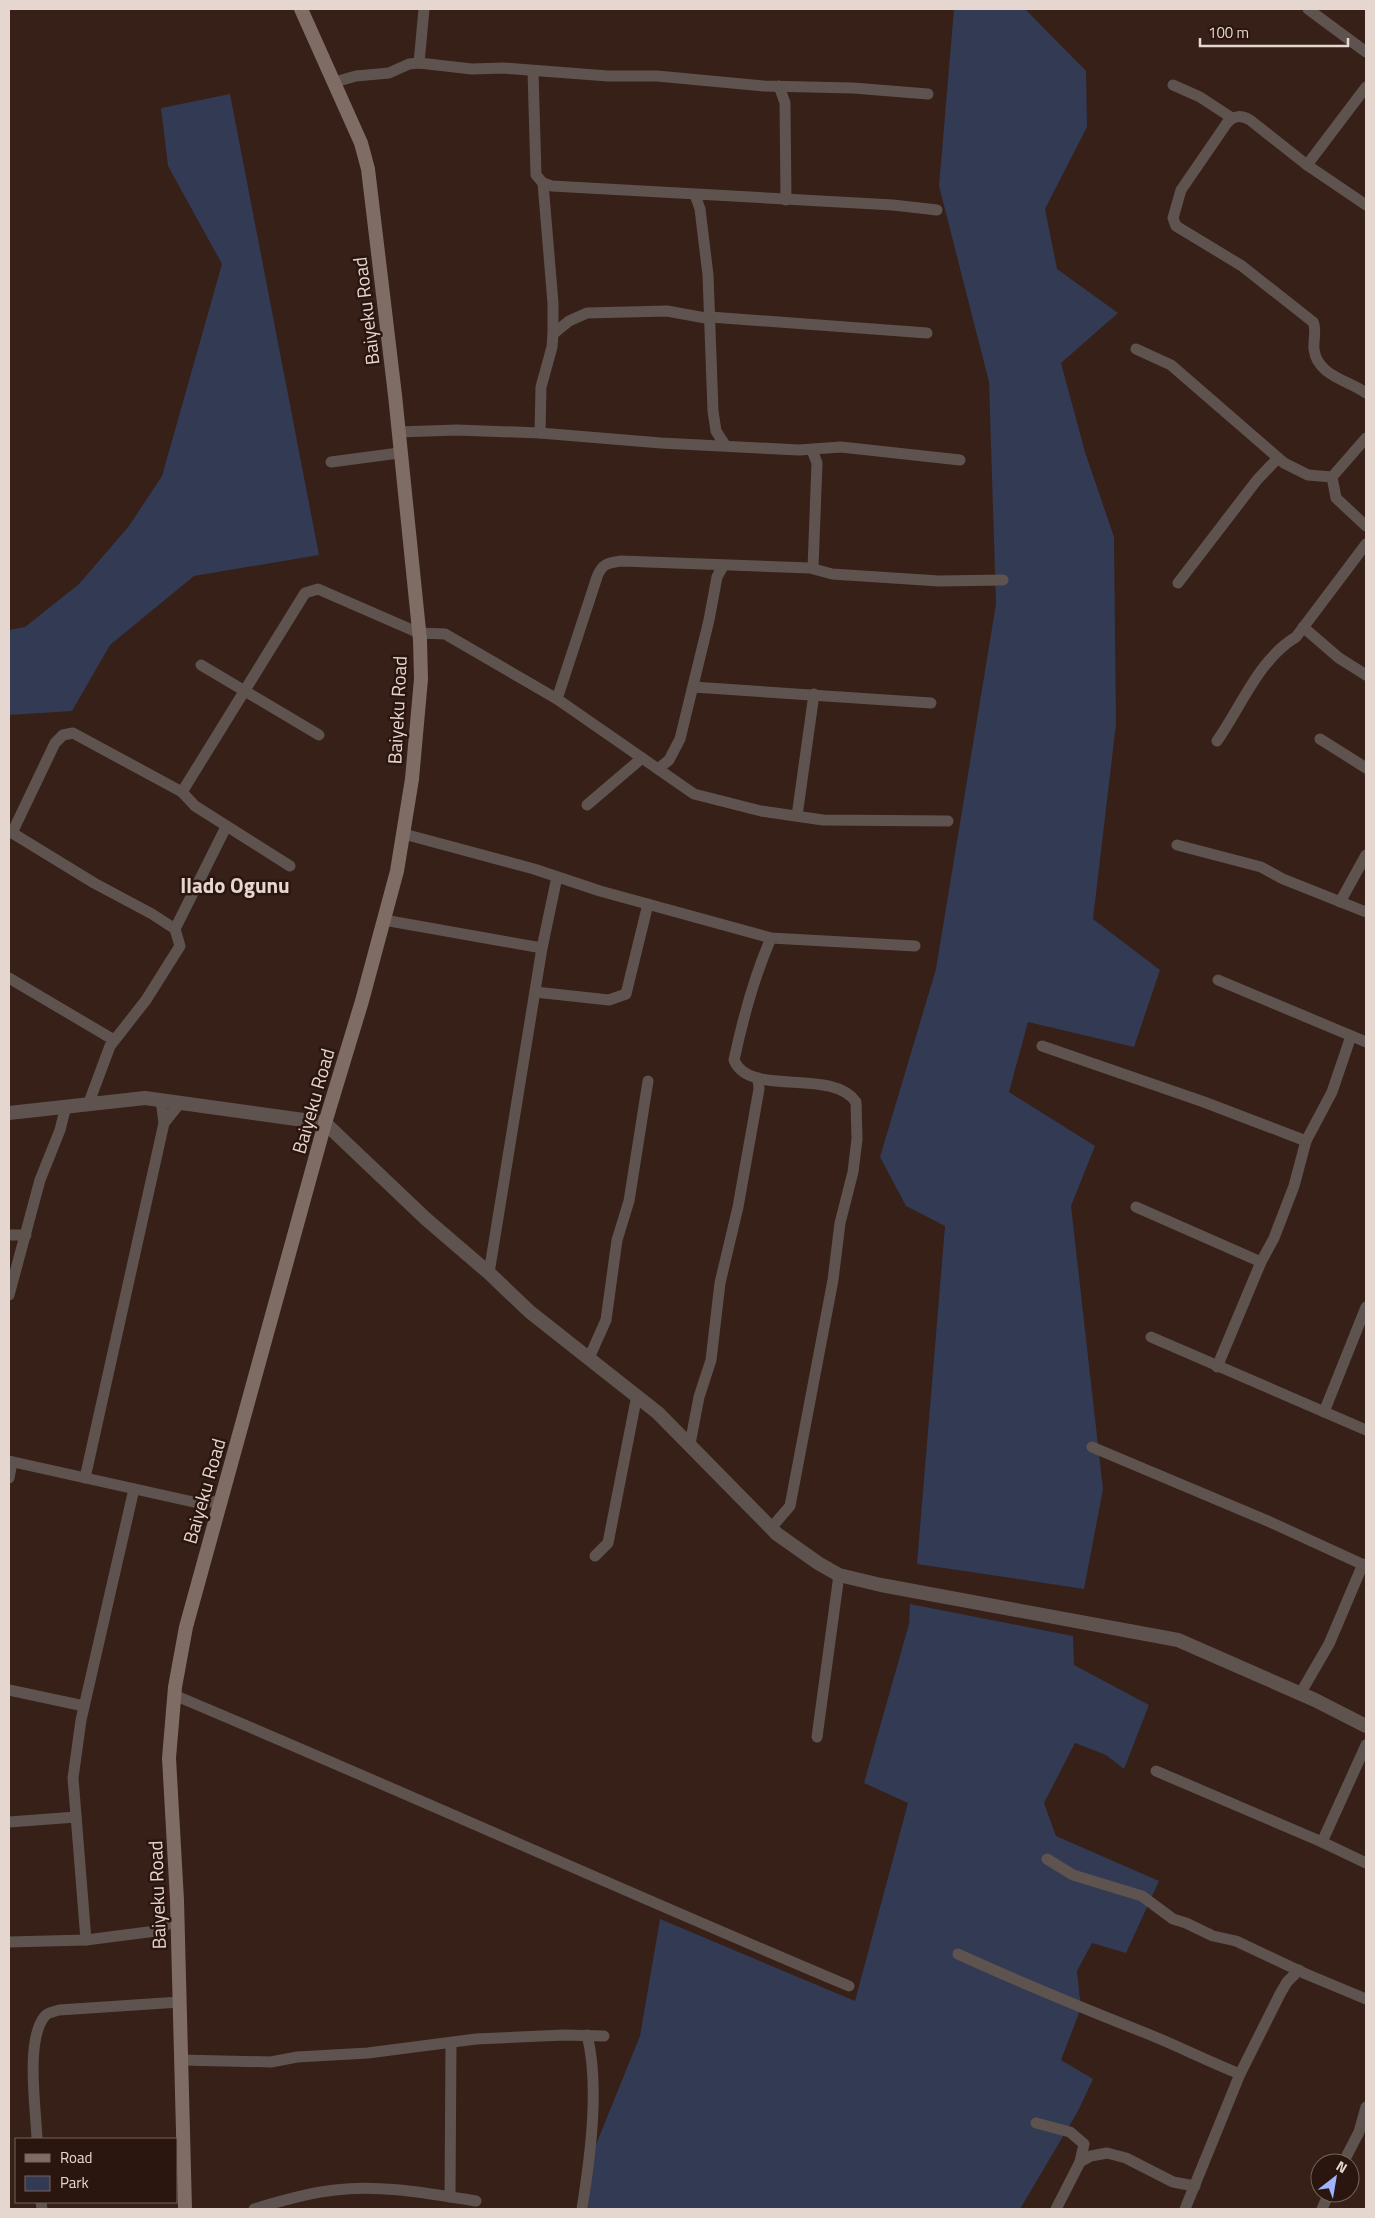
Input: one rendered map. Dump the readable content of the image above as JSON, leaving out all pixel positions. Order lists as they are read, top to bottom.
{
  "streets": {
    "main road": ["Baiyeku Road"]
  },
  "districts": ["Ilado Ogunu"],
  "legend": ["Road", "Park"],
  "scale_bar": "100 m",
  "north": "top right"
}
